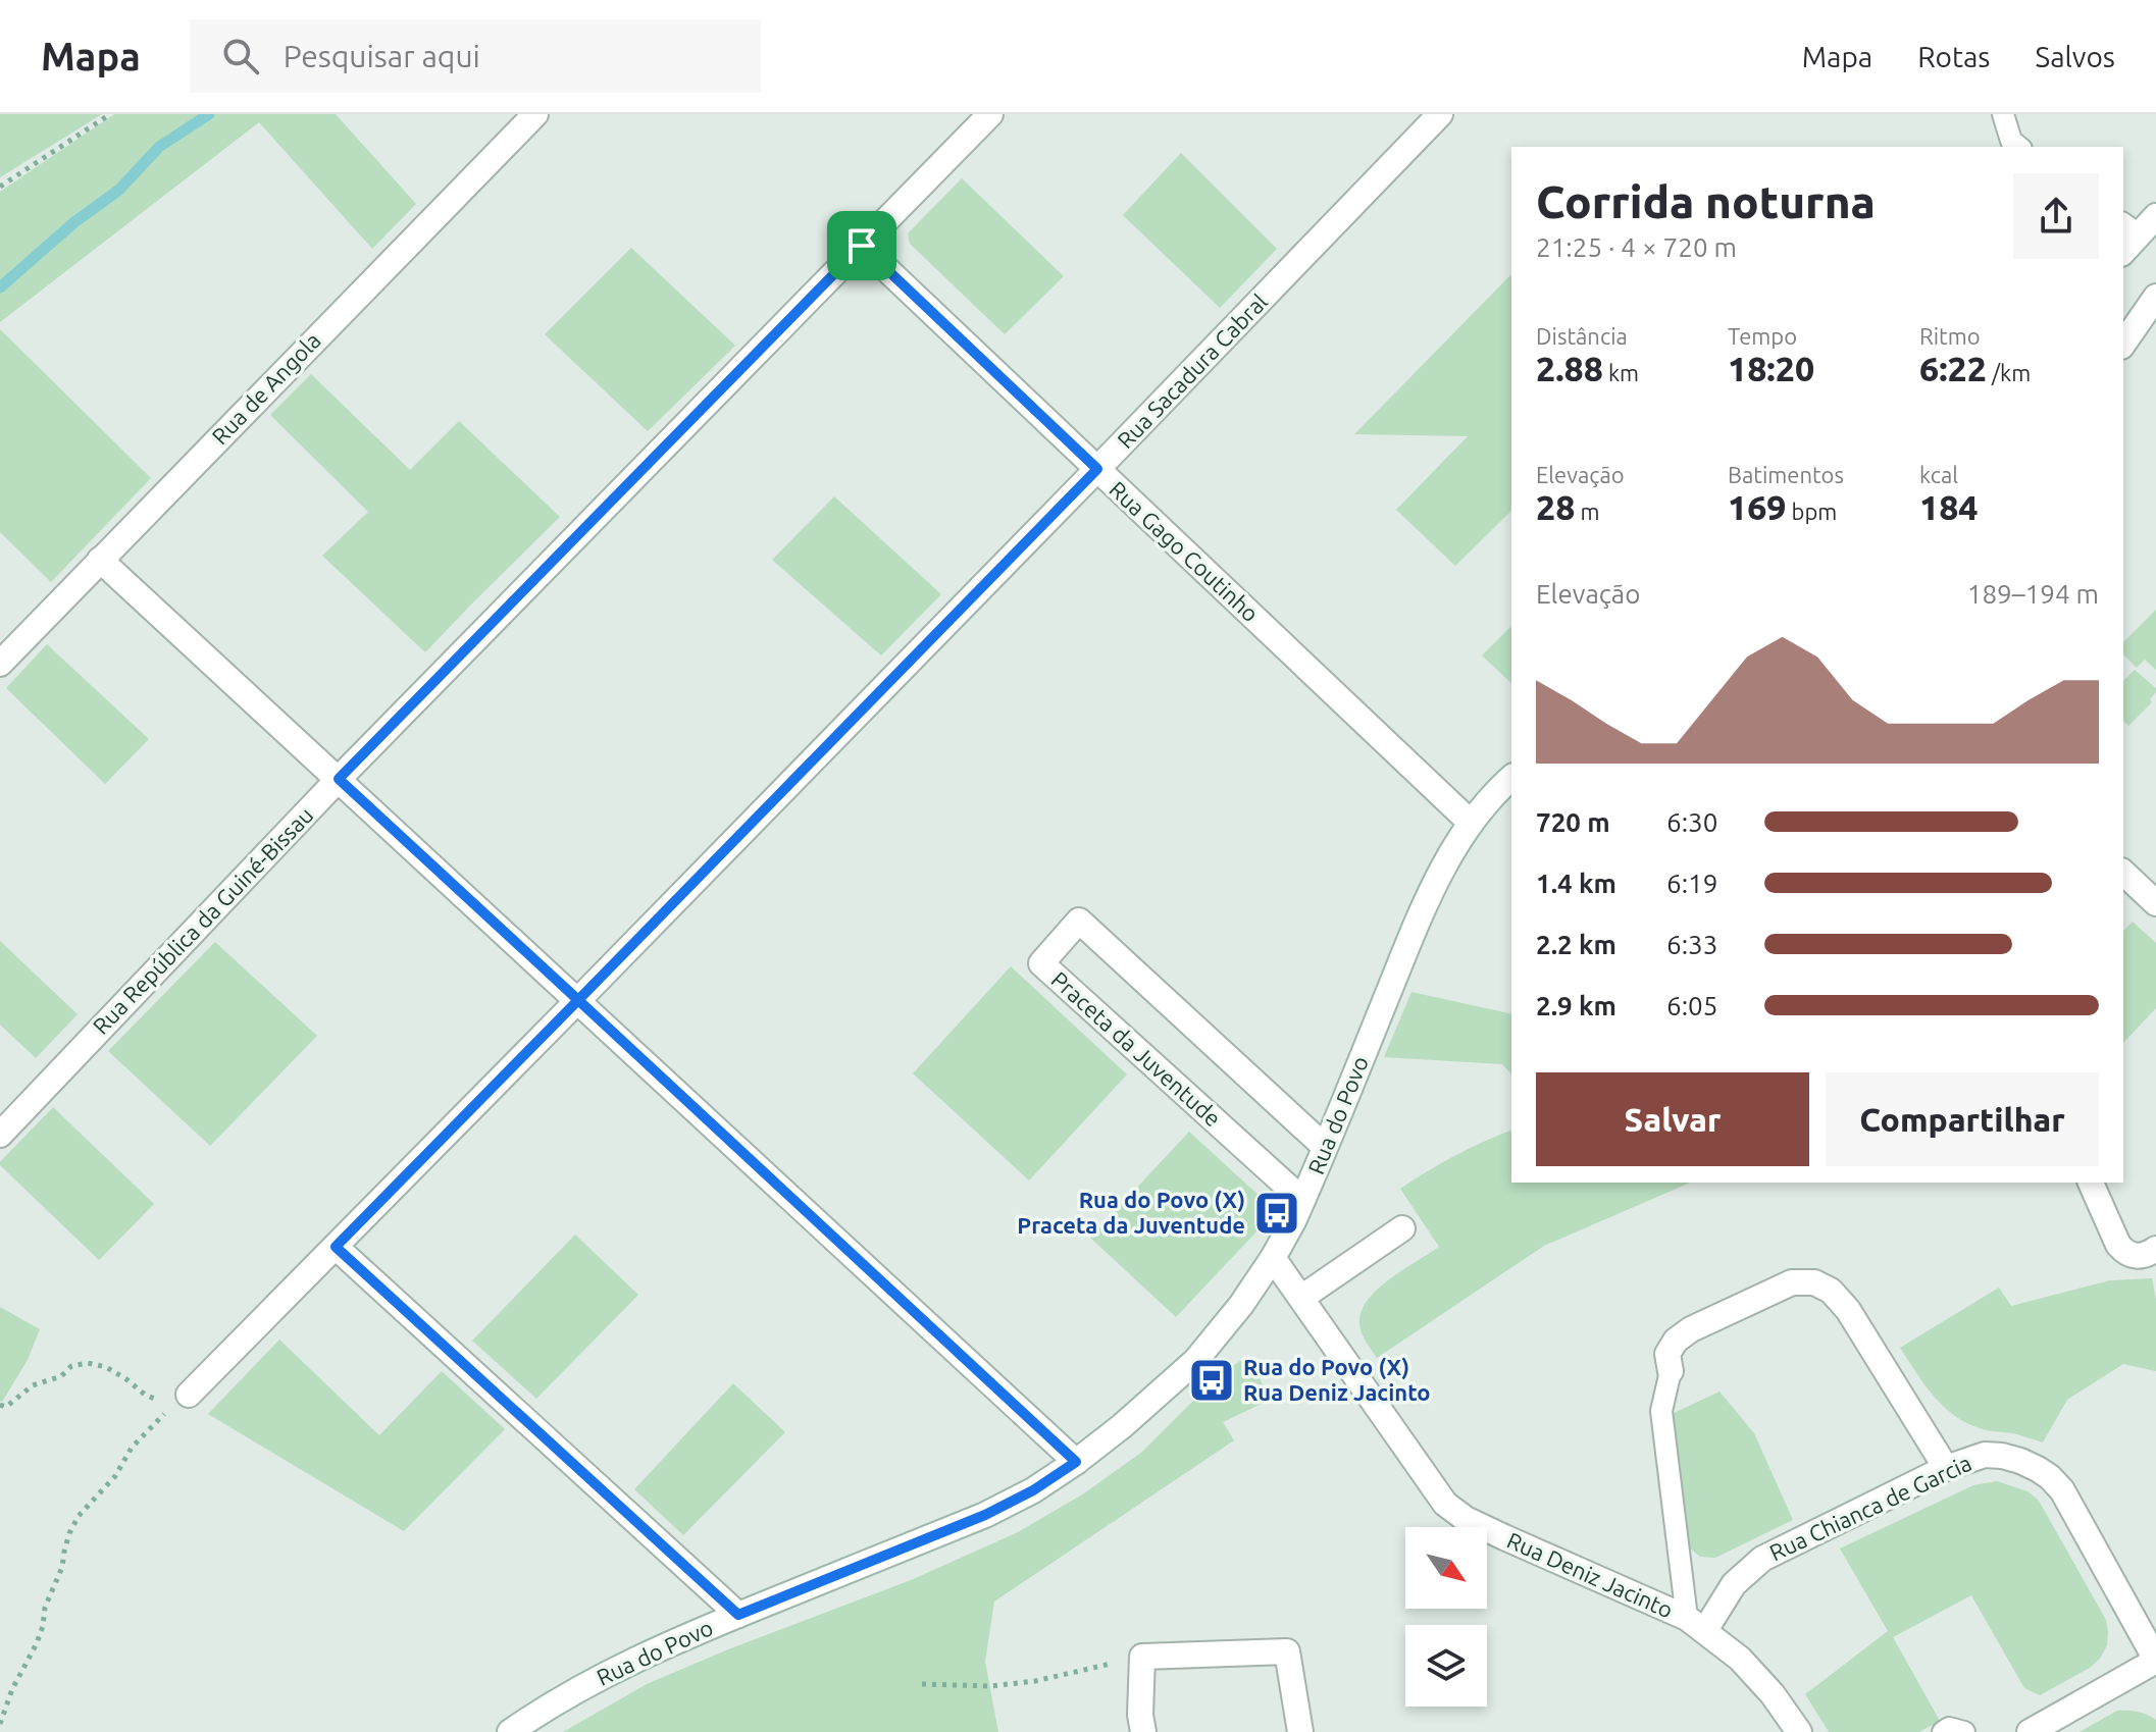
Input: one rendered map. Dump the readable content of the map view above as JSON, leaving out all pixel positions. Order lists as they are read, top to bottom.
{
  "streets": {
    "street": [
      "Rua Sacadura Cabral",
      "Rua de Angola",
      "Rua Gago Coutinho",
      "Rua República da Guiné-Bissau",
      "Praceta da Juventude",
      "Rua do Povo",
      "Rua Chianca de Garcia",
      "Rua Deniz Jacinto"
    ]
  },
  "crossings": [
    ["Rua Sacadura Cabral", "Rua Gago Coutinho"],
    ["Rua Gago Coutinho", "Rua República da Guiné-Bissau"],
    ["Rua Gago Coutinho", "Rua do Povo"],
    ["Praceta da Juventude", "Rua do Povo"],
    ["Rua do Povo", "Rua Deniz Jacinto"],
    ["Rua Chianca de Garcia", "Rua Deniz Jacinto"]
  ],
  "places": {
    "bus stop": ["Rua do Povo (X) Praceta da Juventude", "Rua do Povo (X) Rua Deniz Jacinto"]
  },
  "north": "bottom right",
  "page": {
    "header": "Mapa",
    "search": "Pesquisar aqui",
    "nav": ["Mapa", "Rotas", "Salvos"],
    "heading": ["Corrida noturna", "21:25 · 4 × 720 m"],
    "stats": [
      ["Distância", "2.88 km"],
      ["Tempo", "18:20"],
      ["Ritmo", "6:22 /km"],
      ["Elevação", "28 m"],
      ["Batimentos", "169 bpm"],
      ["kcal", "184"]
    ],
    "chart": ["Elevação", "189–194 m"],
    "list": [
      {
        "name": "720 m",
        "note": "6:30"
      },
      {
        "name": "1.4 km",
        "note": "6:19"
      },
      {
        "name": "2.2 km",
        "note": "6:33"
      },
      {
        "name": "2.9 km",
        "note": "6:05"
      }
    ],
    "buttons": ["Salvar", "Compartilhar"]
  }
}
